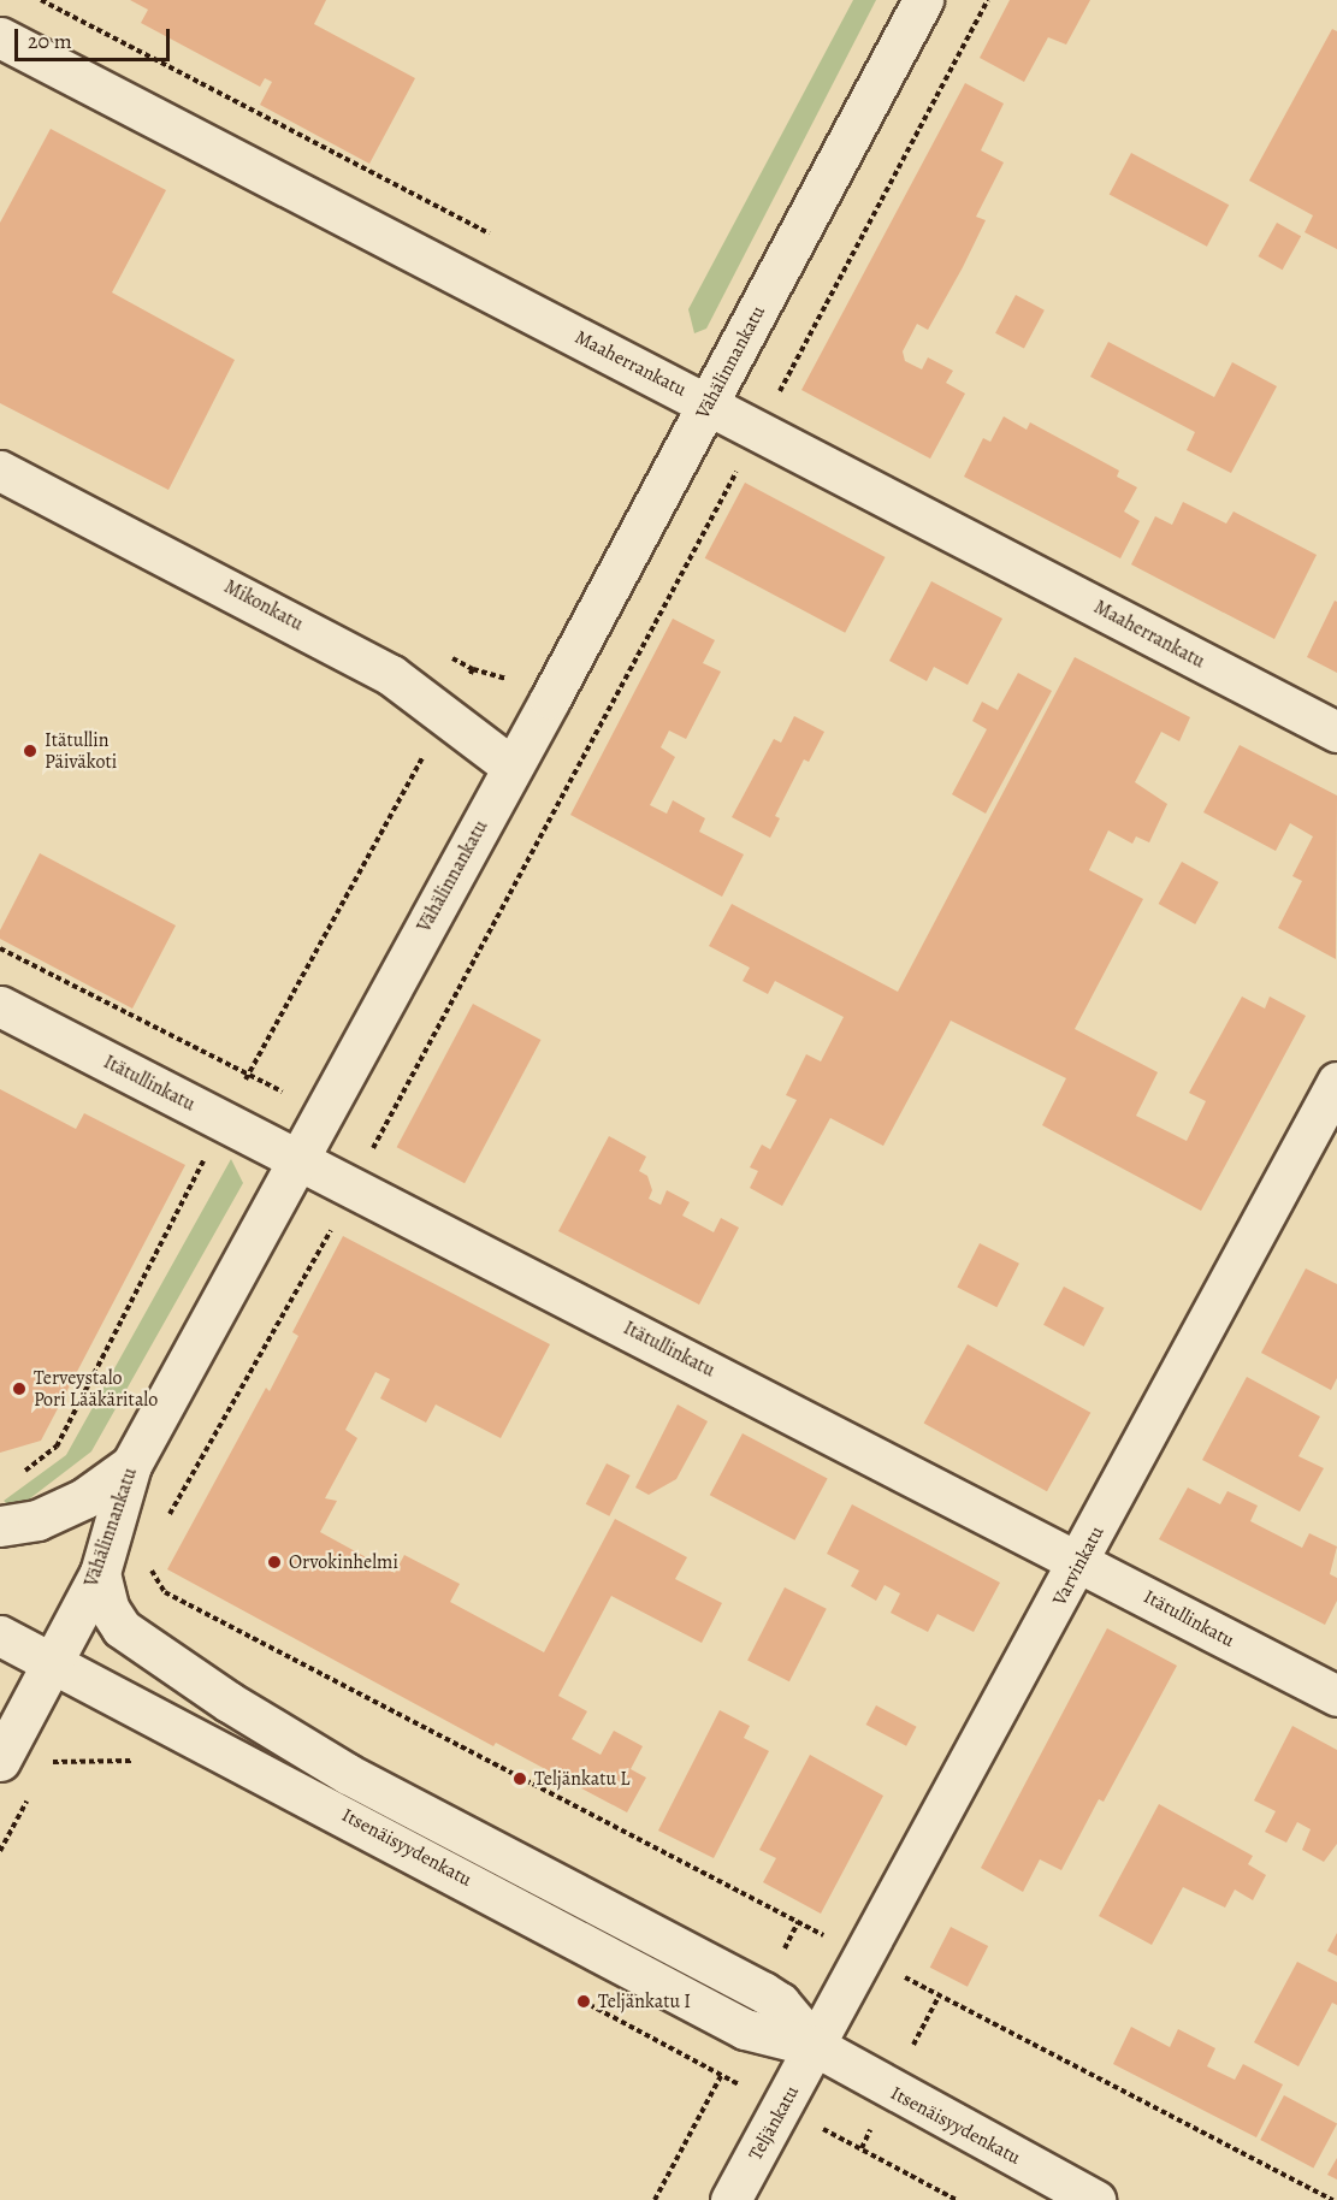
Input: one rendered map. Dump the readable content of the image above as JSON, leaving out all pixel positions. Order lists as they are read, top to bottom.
{
  "streets": {
    "main road": [
      "Vähälinnankatu",
      "Maaherrankatu",
      "Mikonkatu",
      "Itätullinkatu",
      "Varvinkatu",
      "Itsenäisyydenkatu",
      "Teljänkatu"
    ]
  },
  "crossings": [
    ["Vähälinnankatu", "Maaherrankatu"],
    ["Vähälinnankatu", "Mikonkatu"],
    ["Vähälinnankatu", "Itätullinkatu"],
    ["Vähälinnankatu", "Itsenäisyydenkatu"],
    ["Itätullinkatu", "Varvinkatu"],
    ["Varvinkatu", "Itsenäisyydenkatu"],
    ["Varvinkatu", "Teljänkatu"],
    ["Itsenäisyydenkatu", "Teljänkatu"]
  ],
  "places": [
    "Itätullin Päiväkoti",
    "Terveystalo Pori Lääkäritalo",
    "Orvokinhelmi",
    "Teljänkatu L",
    "Teljänkatu I"
  ],
  "scale_bar": "20 m"
}
